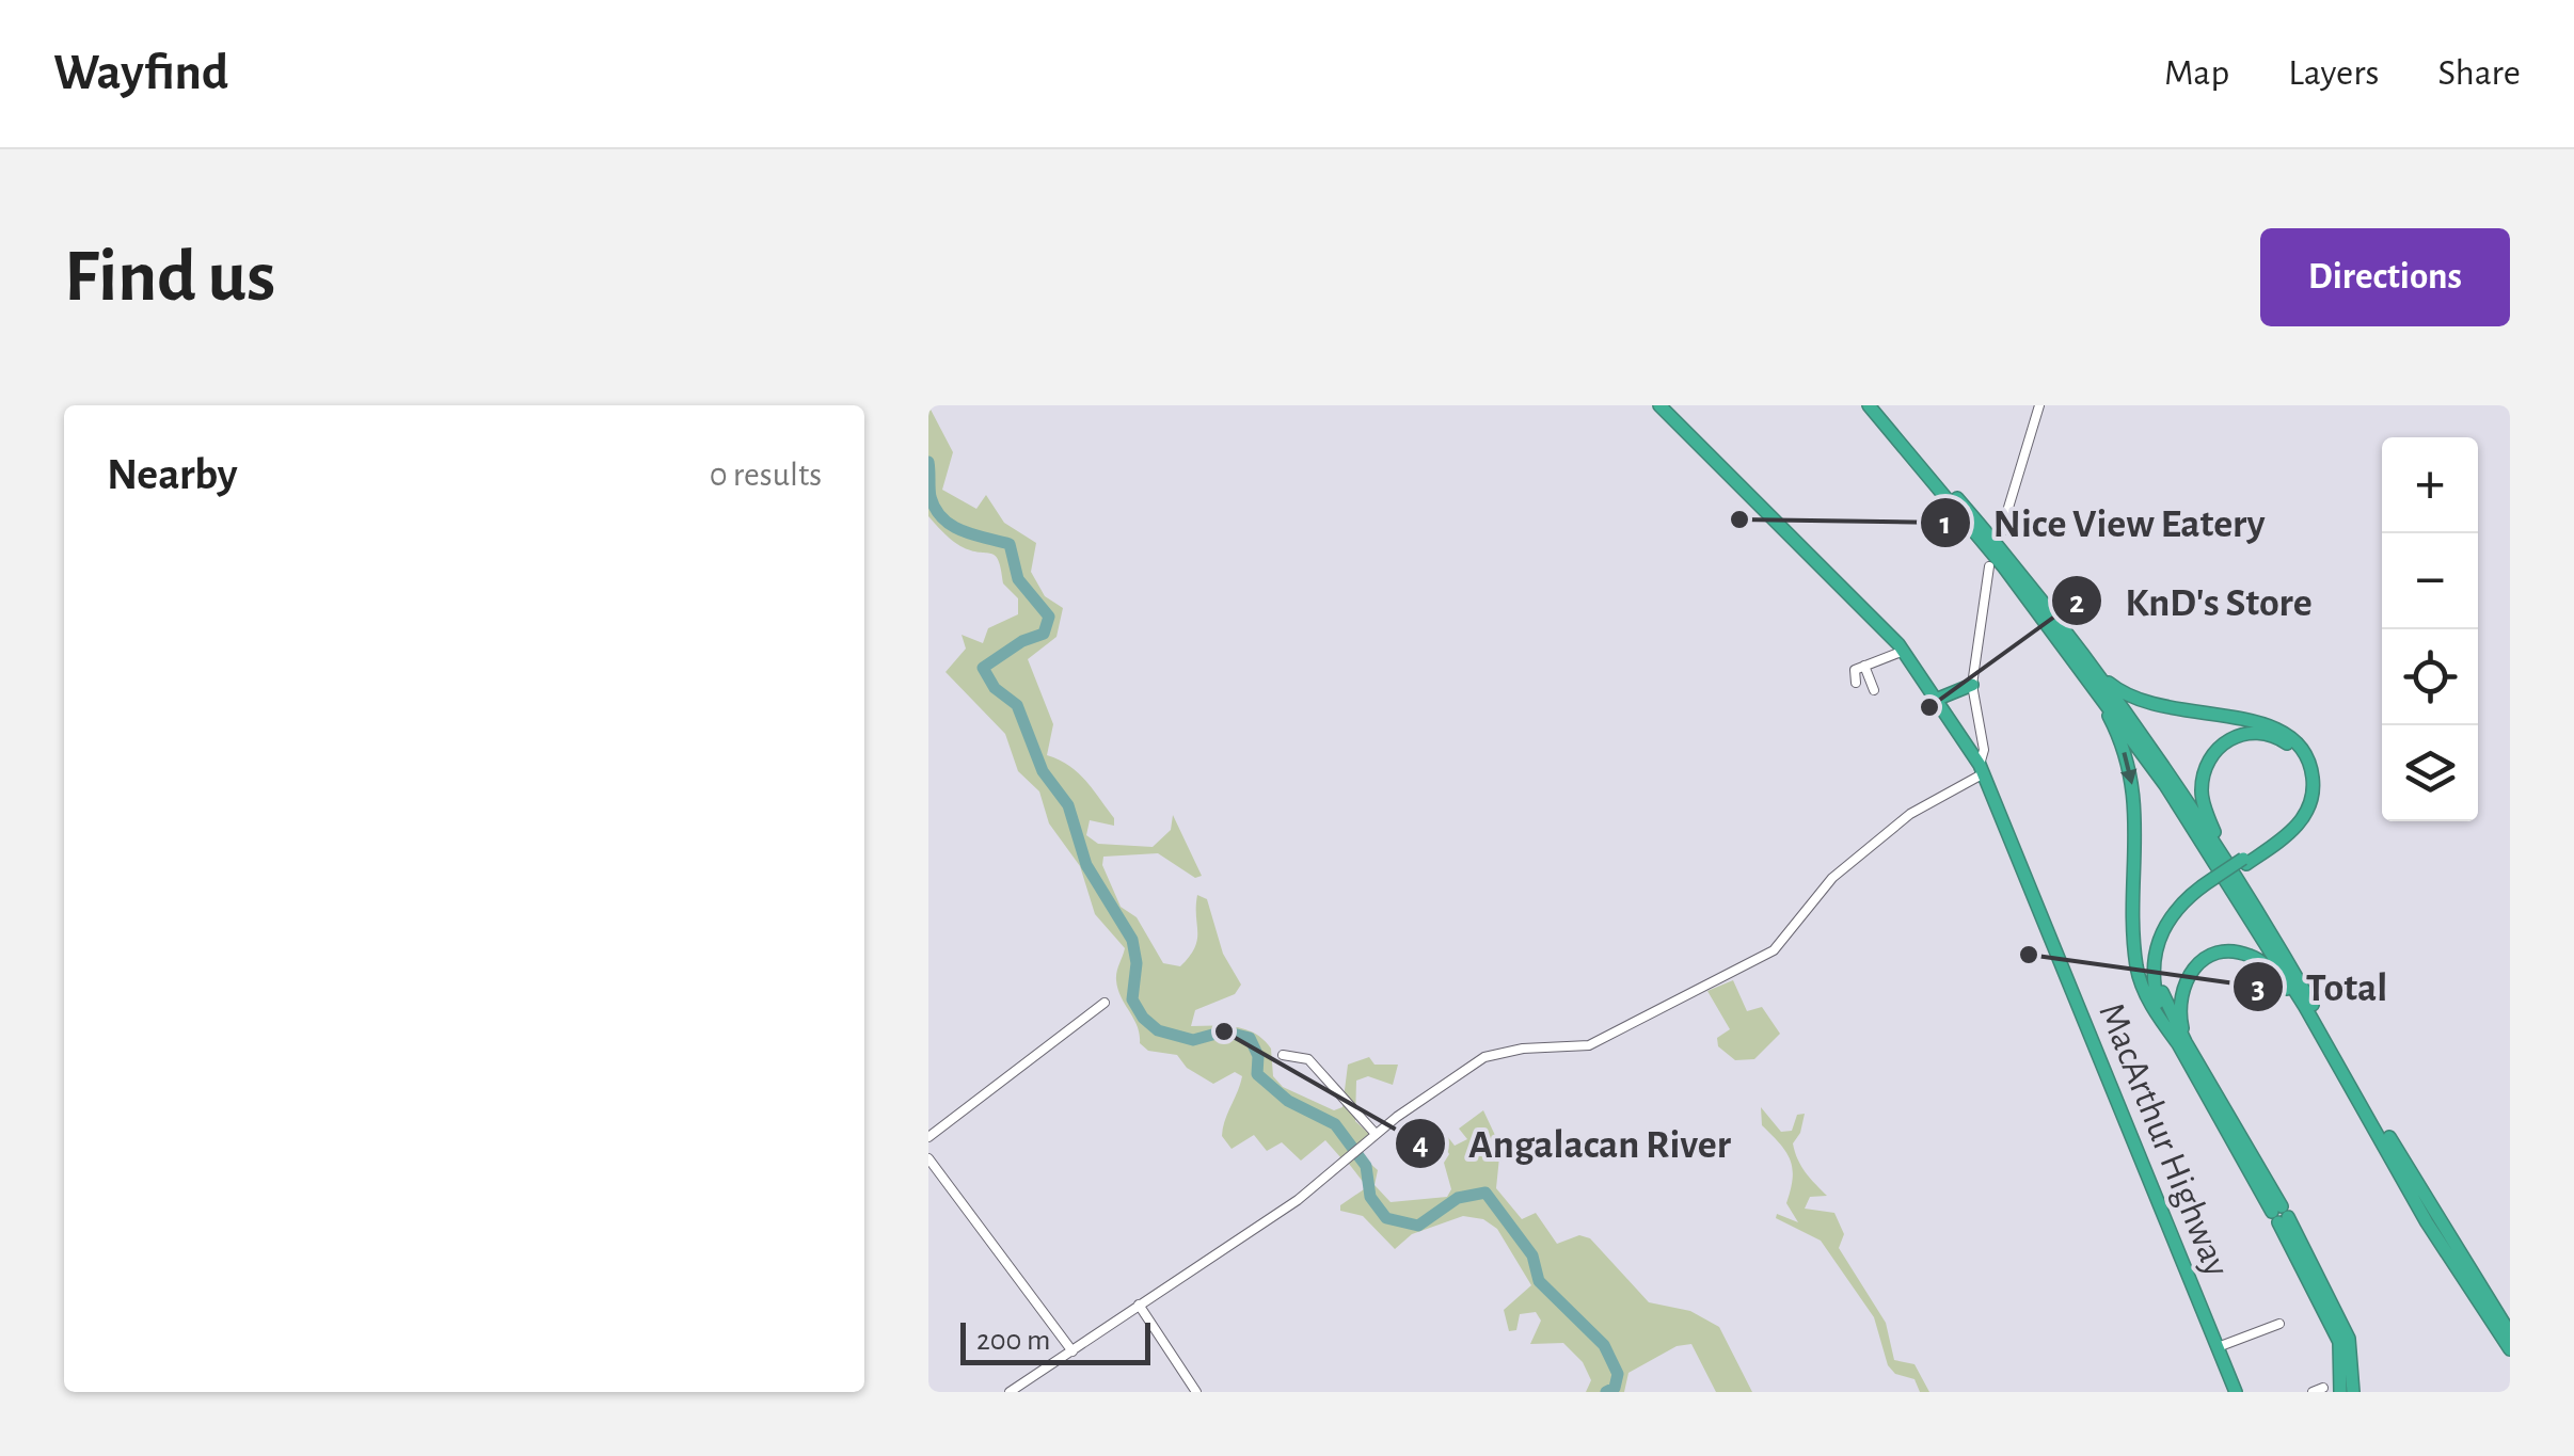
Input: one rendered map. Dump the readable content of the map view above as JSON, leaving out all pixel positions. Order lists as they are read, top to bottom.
{
  "streets": {
    "highway": ["MacArthur Highway"]
  },
  "places": [
    "Nice View Eatery",
    "KnD's Store",
    "Total",
    "Angalacan River"
  ],
  "scale_bar": "200 m",
  "page": {
    "header": "Wayfind",
    "nav": ["Map", "Layers", "Share"],
    "buttons": "Directions",
    "title": "Find us",
    "heading": ["Nearby", "0 results"],
    "map_buttons": ["+", "−"],
    "scale": "200 m"
  }
}
